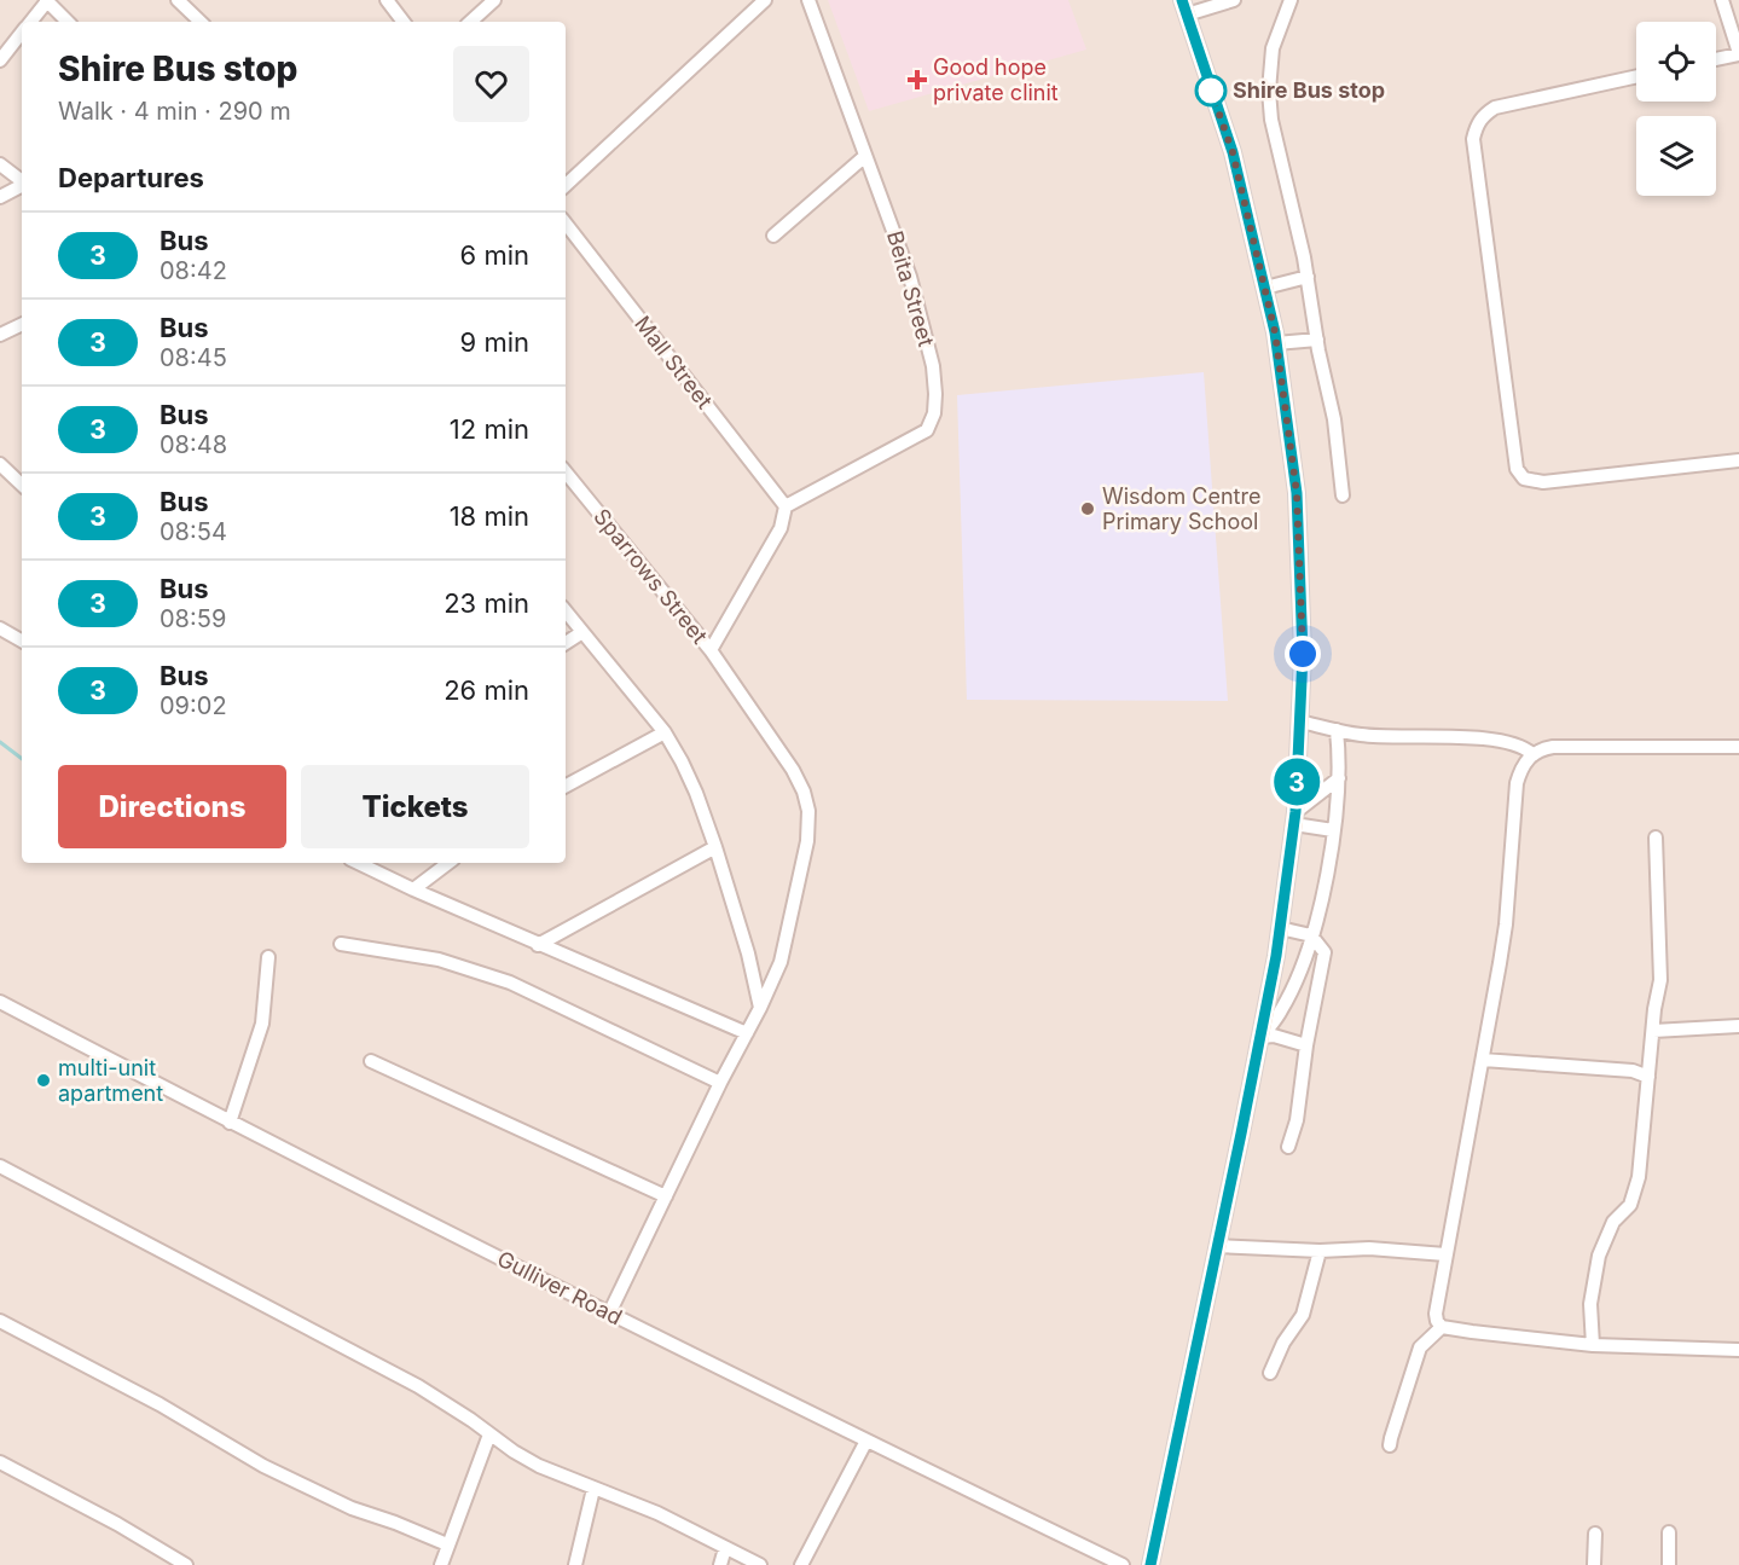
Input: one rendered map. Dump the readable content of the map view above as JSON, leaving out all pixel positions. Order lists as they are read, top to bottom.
{
  "streets": {
    "street": [
      "Beita Street",
      "Mall Street",
      "Sparrows Street",
      "Gulliver Road"
    ]
  },
  "crossings": [
    ["Beita Street", "Mall Street"],
    ["Sparrows Street", "Gulliver Road"]
  ],
  "places": {
    "health": ["Good hope private clinit"],
    "other": ["Shire Bus stop", "Wisdom Centre Primary School", "multi-unit apartment"]
  },
  "lines": ["bus line 3"],
  "page": {
    "on_map": "3",
    "heading": [
      ["Shire Bus stop", "Walk · 4 min · 290 m"],
      "Departures"
    ],
    "list": [
      {
        "mark": "3",
        "name": "Bus",
        "note": "08:42",
        "value": "6 min"
      },
      {
        "mark": "3",
        "name": "Bus",
        "note": "08:45",
        "value": "9 min"
      },
      {
        "mark": "3",
        "name": "Bus",
        "note": "08:48",
        "value": "12 min"
      },
      {
        "mark": "3",
        "name": "Bus",
        "note": "08:54",
        "value": "18 min"
      },
      {
        "mark": "3",
        "name": "Bus",
        "note": "08:59",
        "value": "23 min"
      },
      {
        "mark": "3",
        "name": "Bus",
        "note": "09:02",
        "value": "26 min"
      }
    ],
    "buttons": ["Directions", "Tickets"]
  }
}
